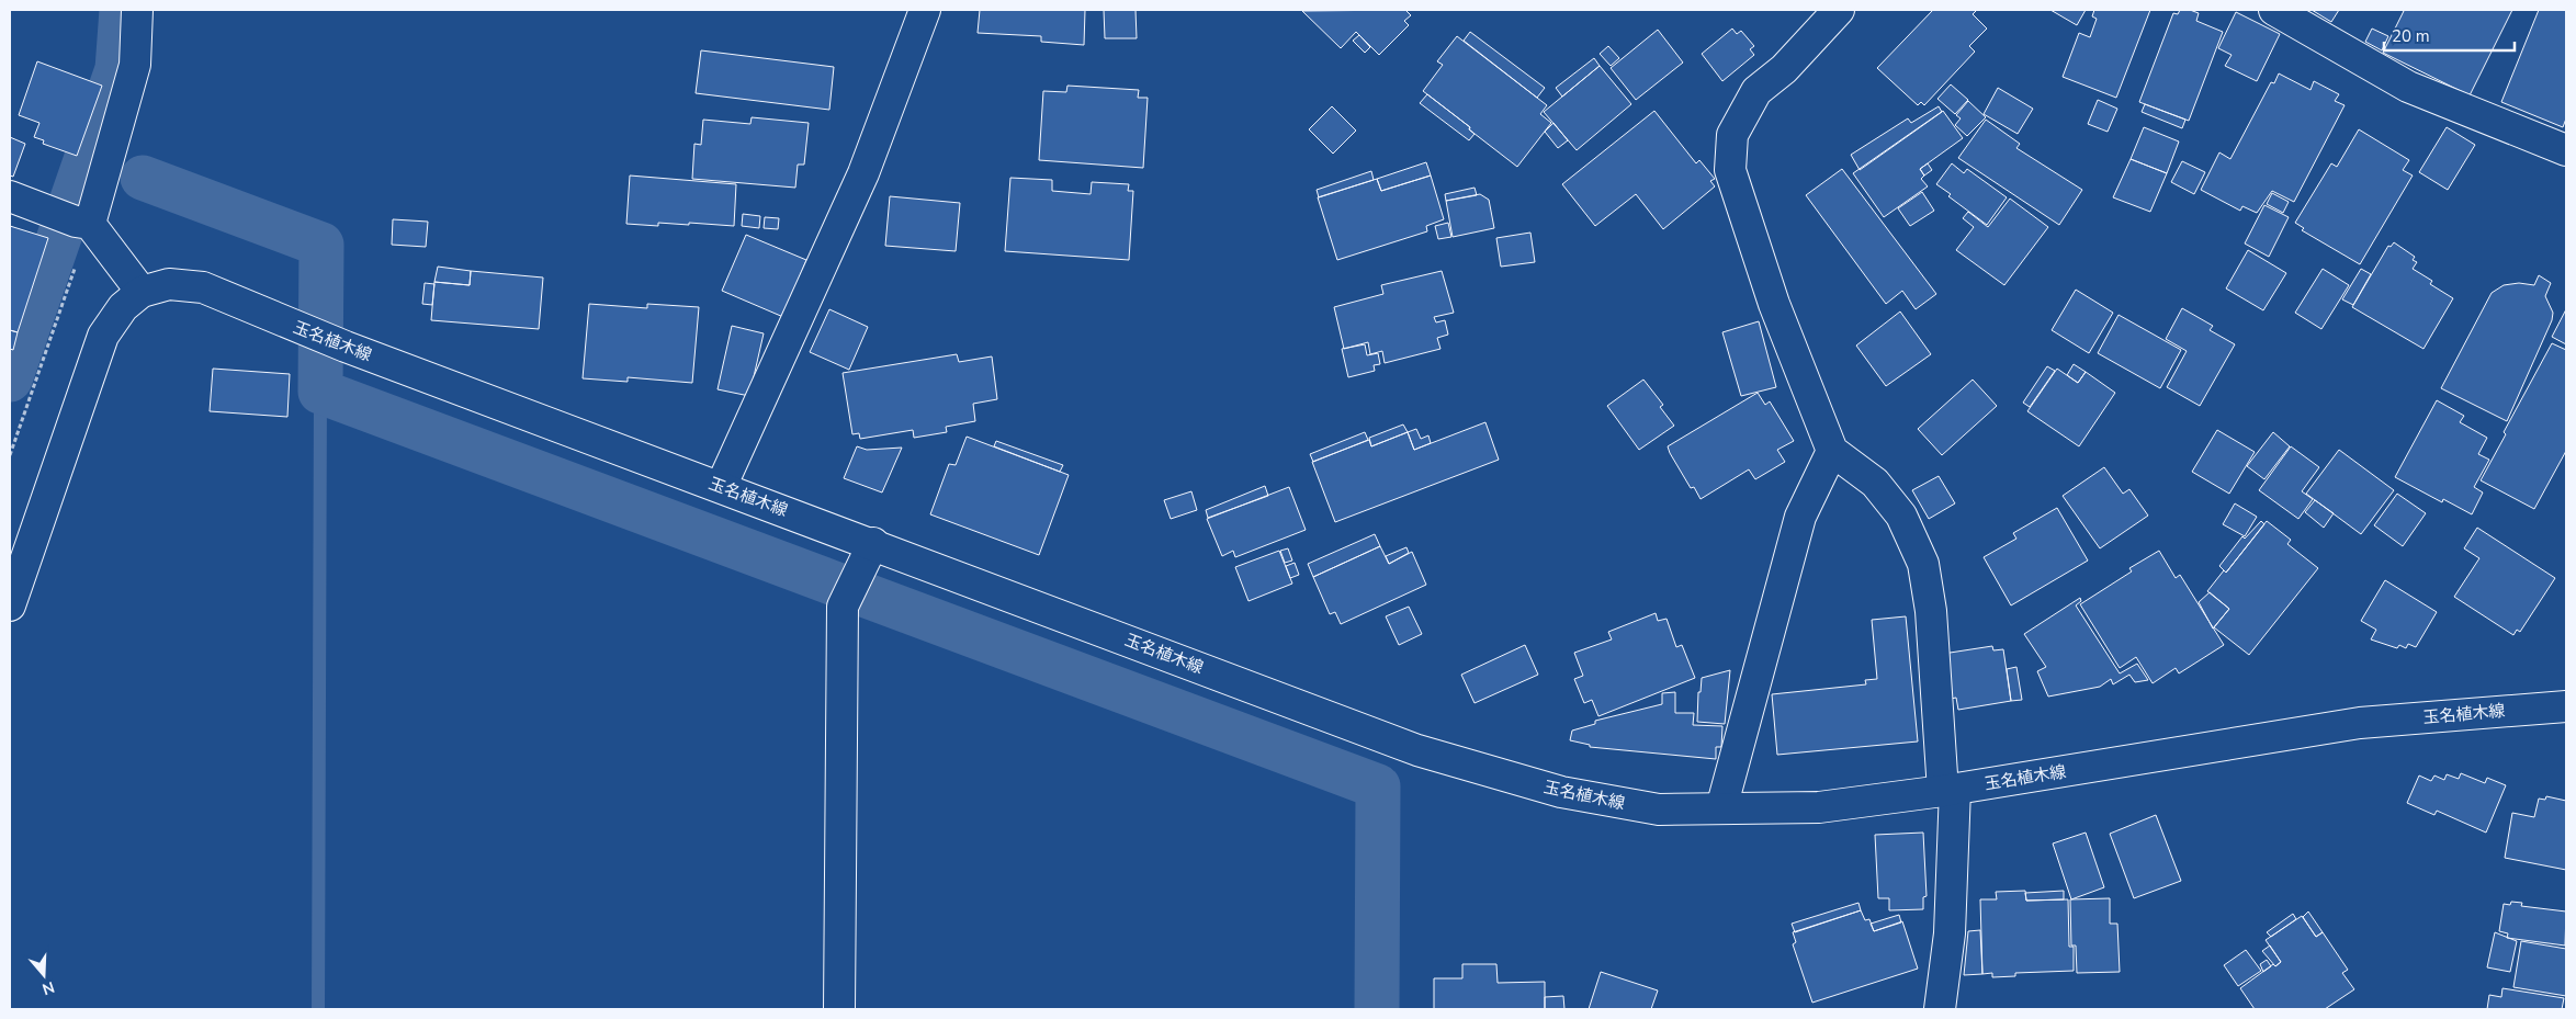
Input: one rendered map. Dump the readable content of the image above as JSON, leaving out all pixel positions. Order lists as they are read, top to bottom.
{
  "streets": {
    "street": ["玉名植木線"]
  },
  "scale_bar": "20 m",
  "north": "bottom"
}
